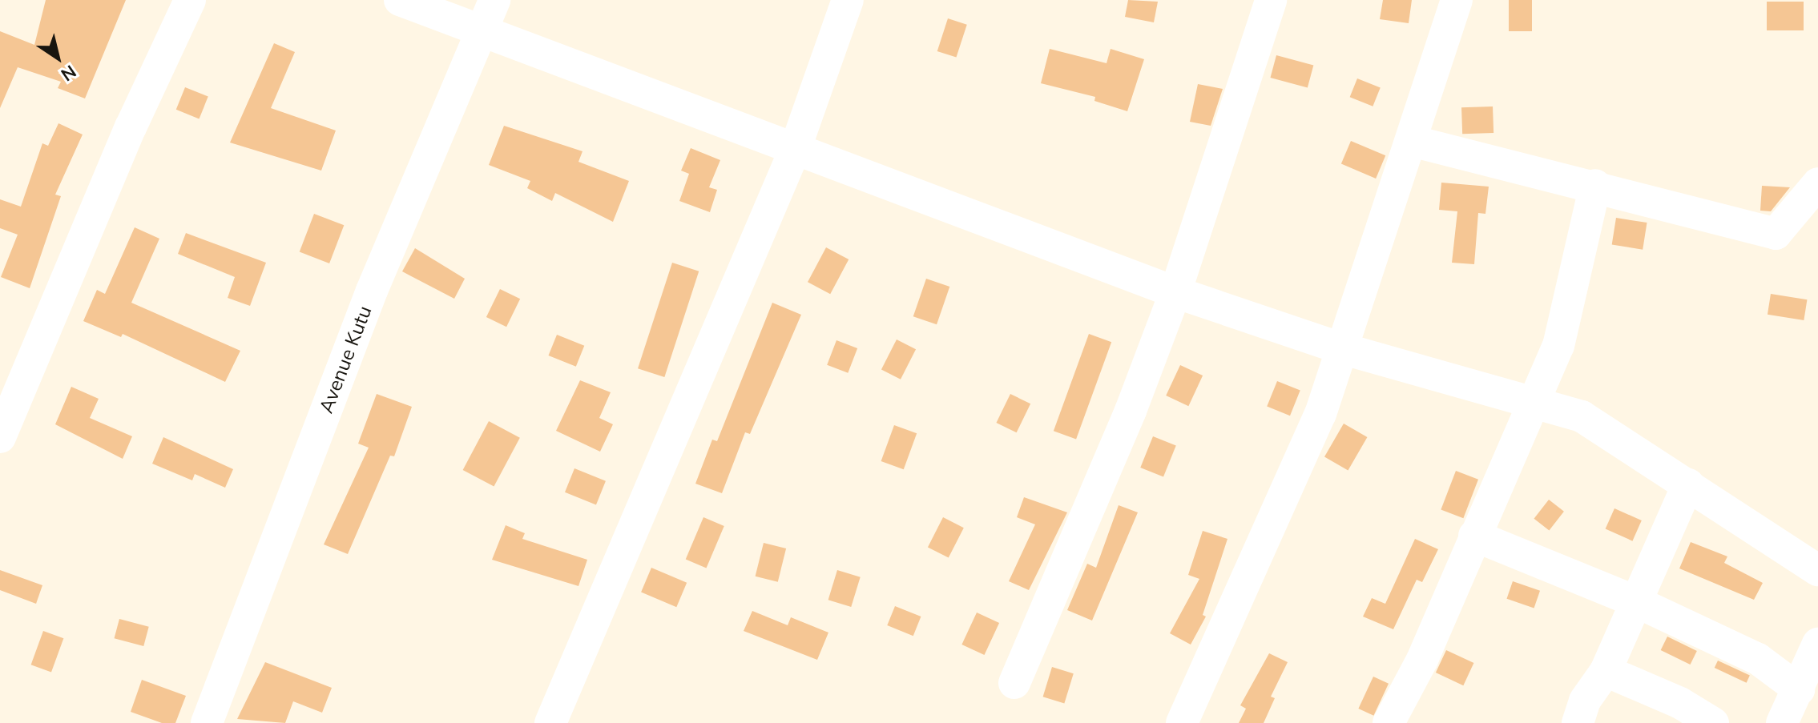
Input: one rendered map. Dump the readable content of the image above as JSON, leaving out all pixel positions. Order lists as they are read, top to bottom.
{
  "streets": {
    "street": ["Avenue Kutu"]
  },
  "north": "bottom right"
}
